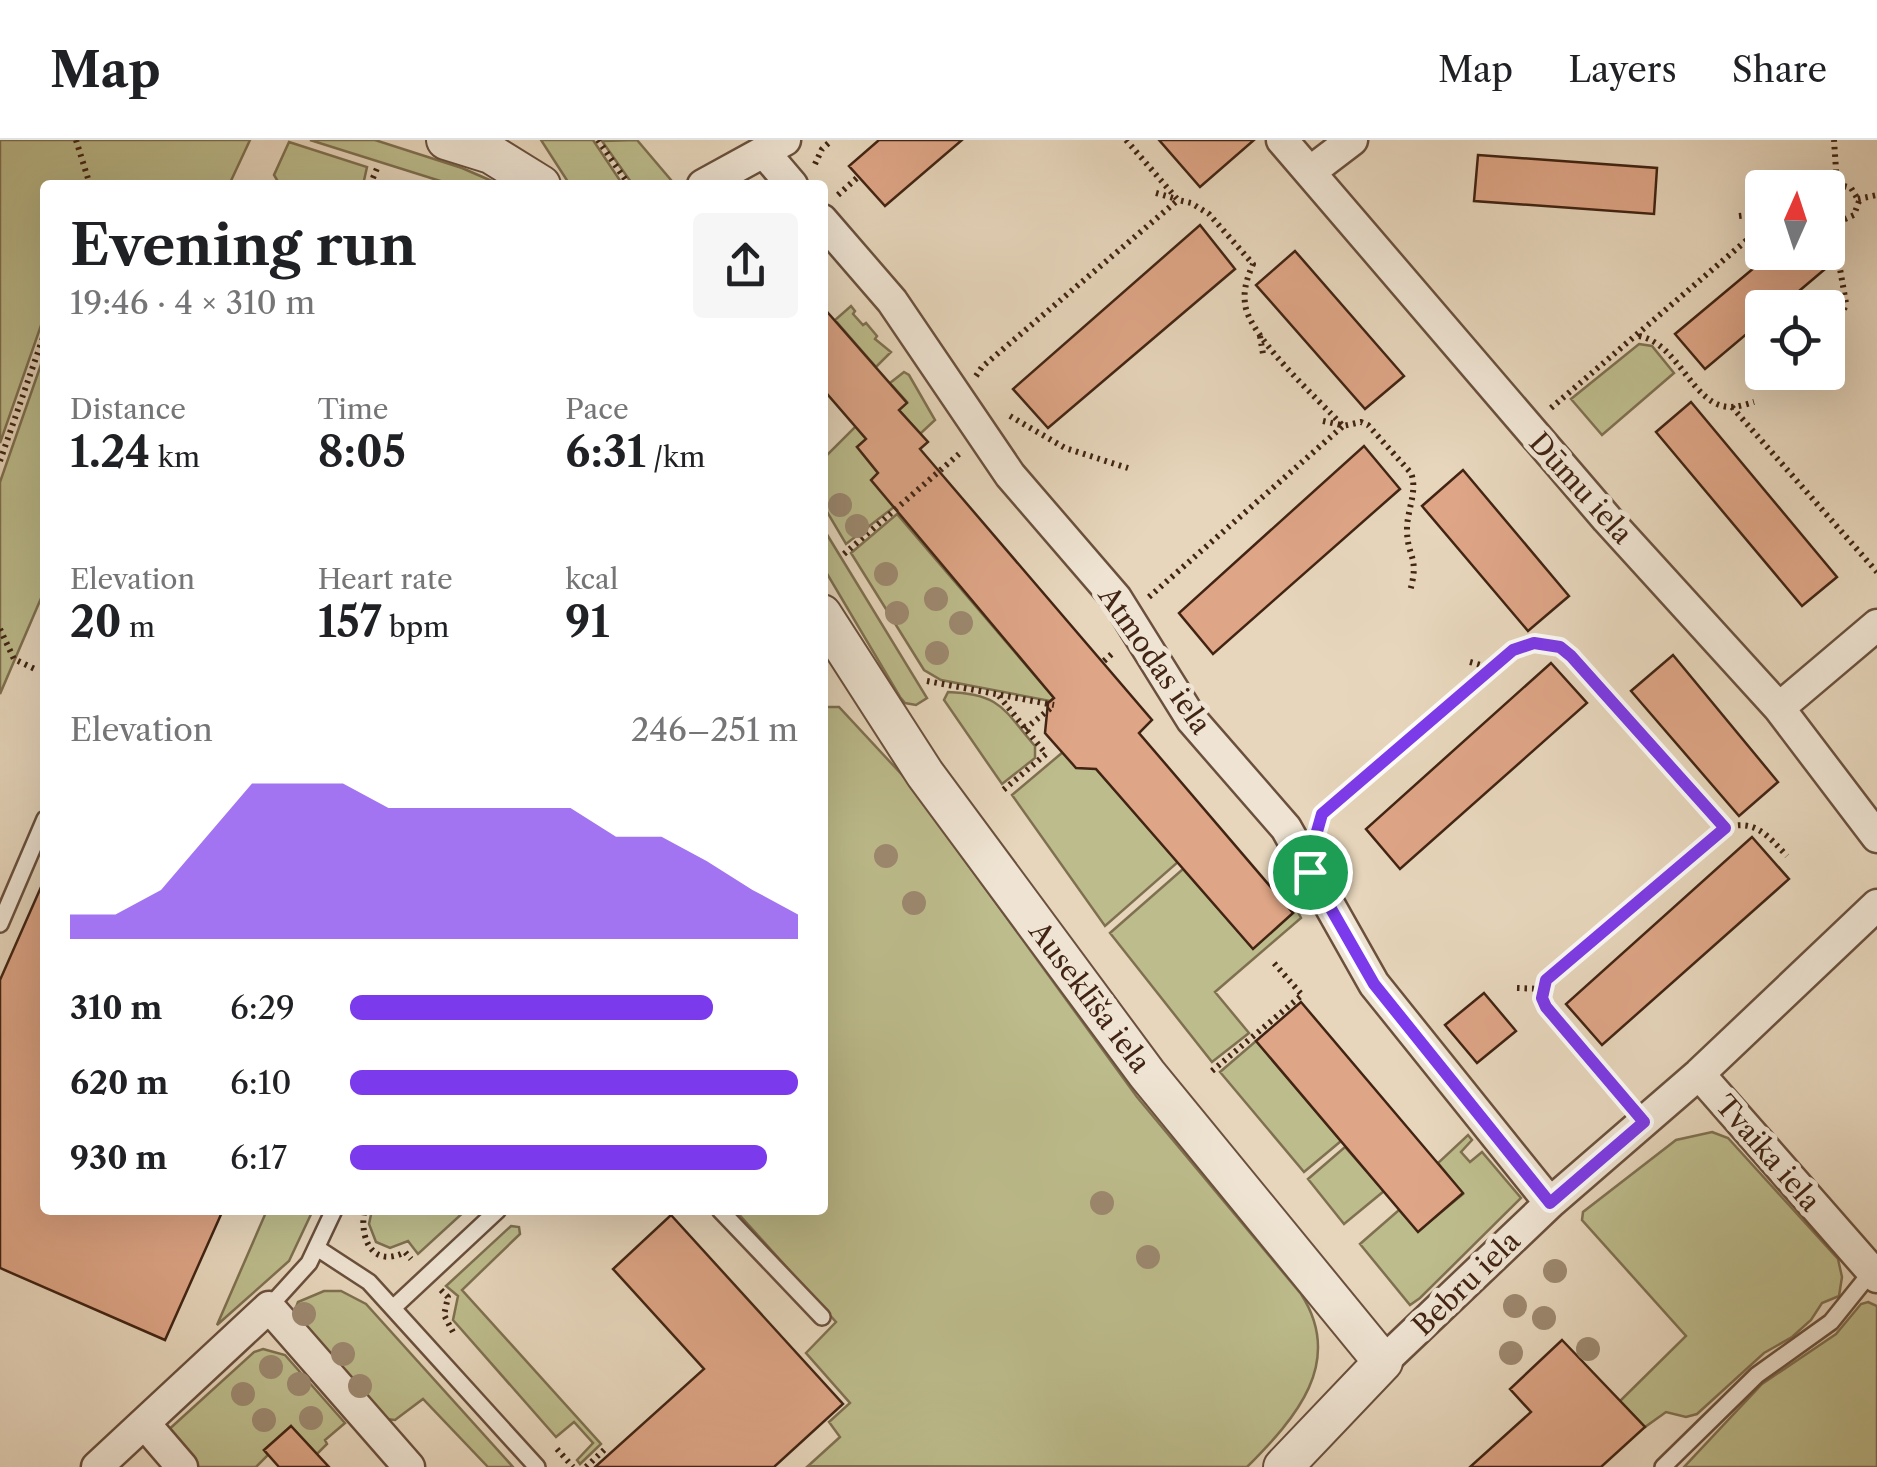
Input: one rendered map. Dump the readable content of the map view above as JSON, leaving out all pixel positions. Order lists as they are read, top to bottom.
{
  "streets": {
    "street": [
      "Dūmu iela",
      "Atmodas iela",
      "Auseklīša iela",
      "Tvaika iela",
      "Bebru iela"
    ]
  },
  "crossings": [
    ["Atmodas iela", "Bebru iela"],
    ["Auseklīša iela", "Bebru iela"],
    ["Tvaika iela", "Bebru iela"]
  ],
  "north": "top",
  "page": {
    "header": "Map",
    "nav": ["Map", "Layers", "Share"],
    "heading": ["Evening run", "19:46 · 4 × 310 m"],
    "stats": [
      ["Distance", "1.24 km"],
      ["Time", "8:05"],
      ["Pace", "6:31 /km"],
      ["Elevation", "20 m"],
      ["Heart rate", "157 bpm"],
      ["kcal", "91"]
    ],
    "chart": ["Elevation", "246–251 m"],
    "list": [
      {
        "name": "310 m",
        "note": "6:29"
      },
      {
        "name": "620 m",
        "note": "6:10"
      },
      {
        "name": "930 m",
        "note": "6:17"
      }
    ]
  }
}
